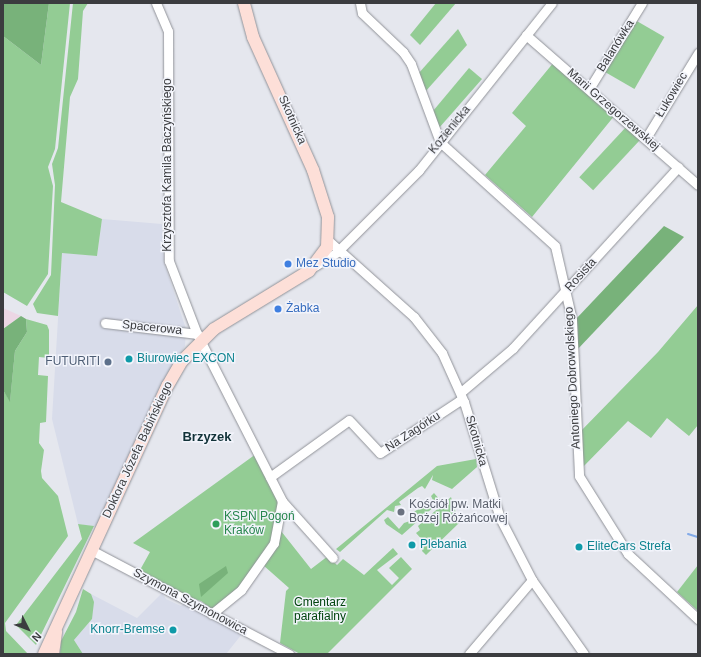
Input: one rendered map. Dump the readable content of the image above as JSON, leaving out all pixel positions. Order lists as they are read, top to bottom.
{
  "streets": {
    "main road": ["Skotnicka", "Doktora Józefa Babińskiego"],
    "street": [
      "Balanówka",
      "Łukowiec",
      "Marii Grzegorzewskiej",
      "Kozienicka",
      "Krzysztofa Kamila Baczyńskiego",
      "Rosista",
      "Spacerowa",
      "Antoniego Dobrowolskiego",
      "Na Zagórku",
      "Szymona Szymonowica"
    ]
  },
  "crossings": [
    ["Balanówka", "Marii Grzegorzewskiej"],
    ["Łukowiec", "Marii Grzegorzewskiej"],
    ["Marii Grzegorzewskiej", "Kozienicka"],
    ["Marii Grzegorzewskiej", "Rosista"],
    ["Skotnicka", "Kozienicka"],
    ["Skotnicka", "Rosista"],
    ["Skotnicka", "Na Zagórku"],
    ["Skotnicka", "Doktora Józefa Babińskiego"],
    ["Kozienicka", "Antoniego Dobrowolskiego"],
    ["Kozienicka", "Doktora Józefa Babińskiego"],
    ["Krzysztofa Kamila Baczyńskiego", "Spacerowa"],
    ["Krzysztofa Kamila Baczyńskiego", "Na Zagórku"],
    ["Krzysztofa Kamila Baczyńskiego", "Doktora Józefa Babińskiego"],
    ["Rosista", "Antoniego Dobrowolskiego"],
    ["Spacerowa", "Doktora Józefa Babińskiego"],
    ["Doktora Józefa Babińskiego", "Szymona Szymonowica"]
  ],
  "districts": ["Brzyzek"],
  "parks": ["Cmentarz parafialny"],
  "places": [
    "Mez Studio",
    "Żabka",
    "Biurowiec EXCON",
    "FUTURITI",
    "Kościół pw. Matki Bożej Różańcowej",
    "KSPN Pogoń Kraków",
    "Plebania",
    "EliteCars Strefa",
    "Knorr-Bremse"
  ],
  "north": "bottom right"
}
